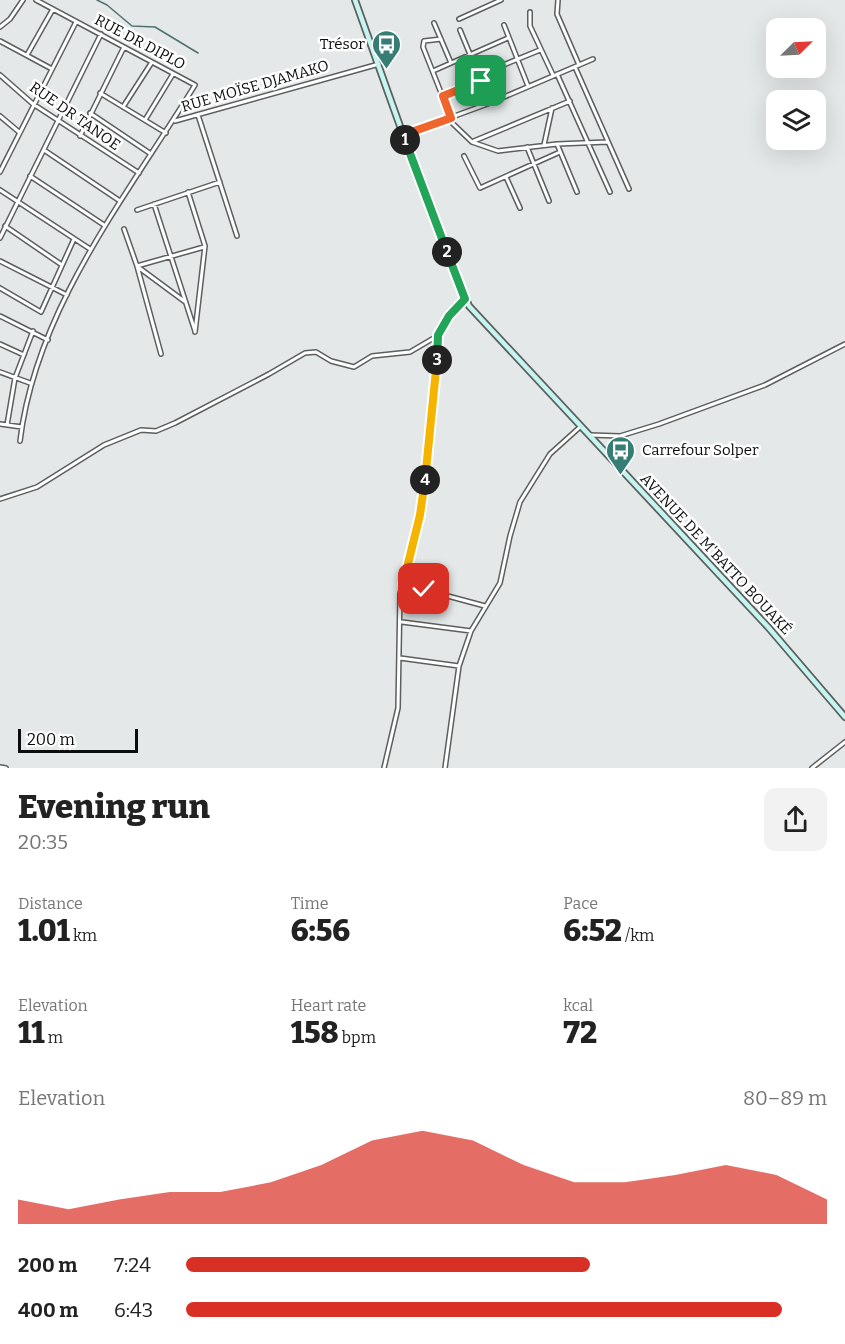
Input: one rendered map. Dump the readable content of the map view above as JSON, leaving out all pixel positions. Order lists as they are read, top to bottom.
{
  "streets": {
    "street": [
      "RUE DR DIPLO",
      "RUE MOÏSE DJAMAKO",
      "RUE DR TANOE",
      "AVENUE DE M'BATTO BOUAKÉ"
    ]
  },
  "crossings": [
    ["RUE DR DIPLO", "RUE MOÏSE DJAMAKO"],
    ["RUE MOÏSE DJAMAKO", "AVENUE DE M'BATTO BOUAKÉ"]
  ],
  "places": {
    "bus stop": ["Trésor", "Carrefour Solper"]
  },
  "scale_bar": "200 m",
  "north": "top right",
  "page": {
    "pins": [
      "1",
      "2",
      "3",
      "4"
    ],
    "scale": "200 m",
    "heading": ["Evening run", "20:35"],
    "stats": [
      ["Distance", "1.01 km"],
      ["Time", "6:56"],
      ["Pace", "6:52 /km"],
      ["Elevation", "11 m"],
      ["Heart rate", "158 bpm"],
      ["kcal", "72"]
    ],
    "chart": ["Elevation", "80–89 m"],
    "list": [
      {
        "name": "200 m",
        "note": "7:24"
      },
      {
        "name": "400 m",
        "note": "6:43"
      }
    ]
  }
}
